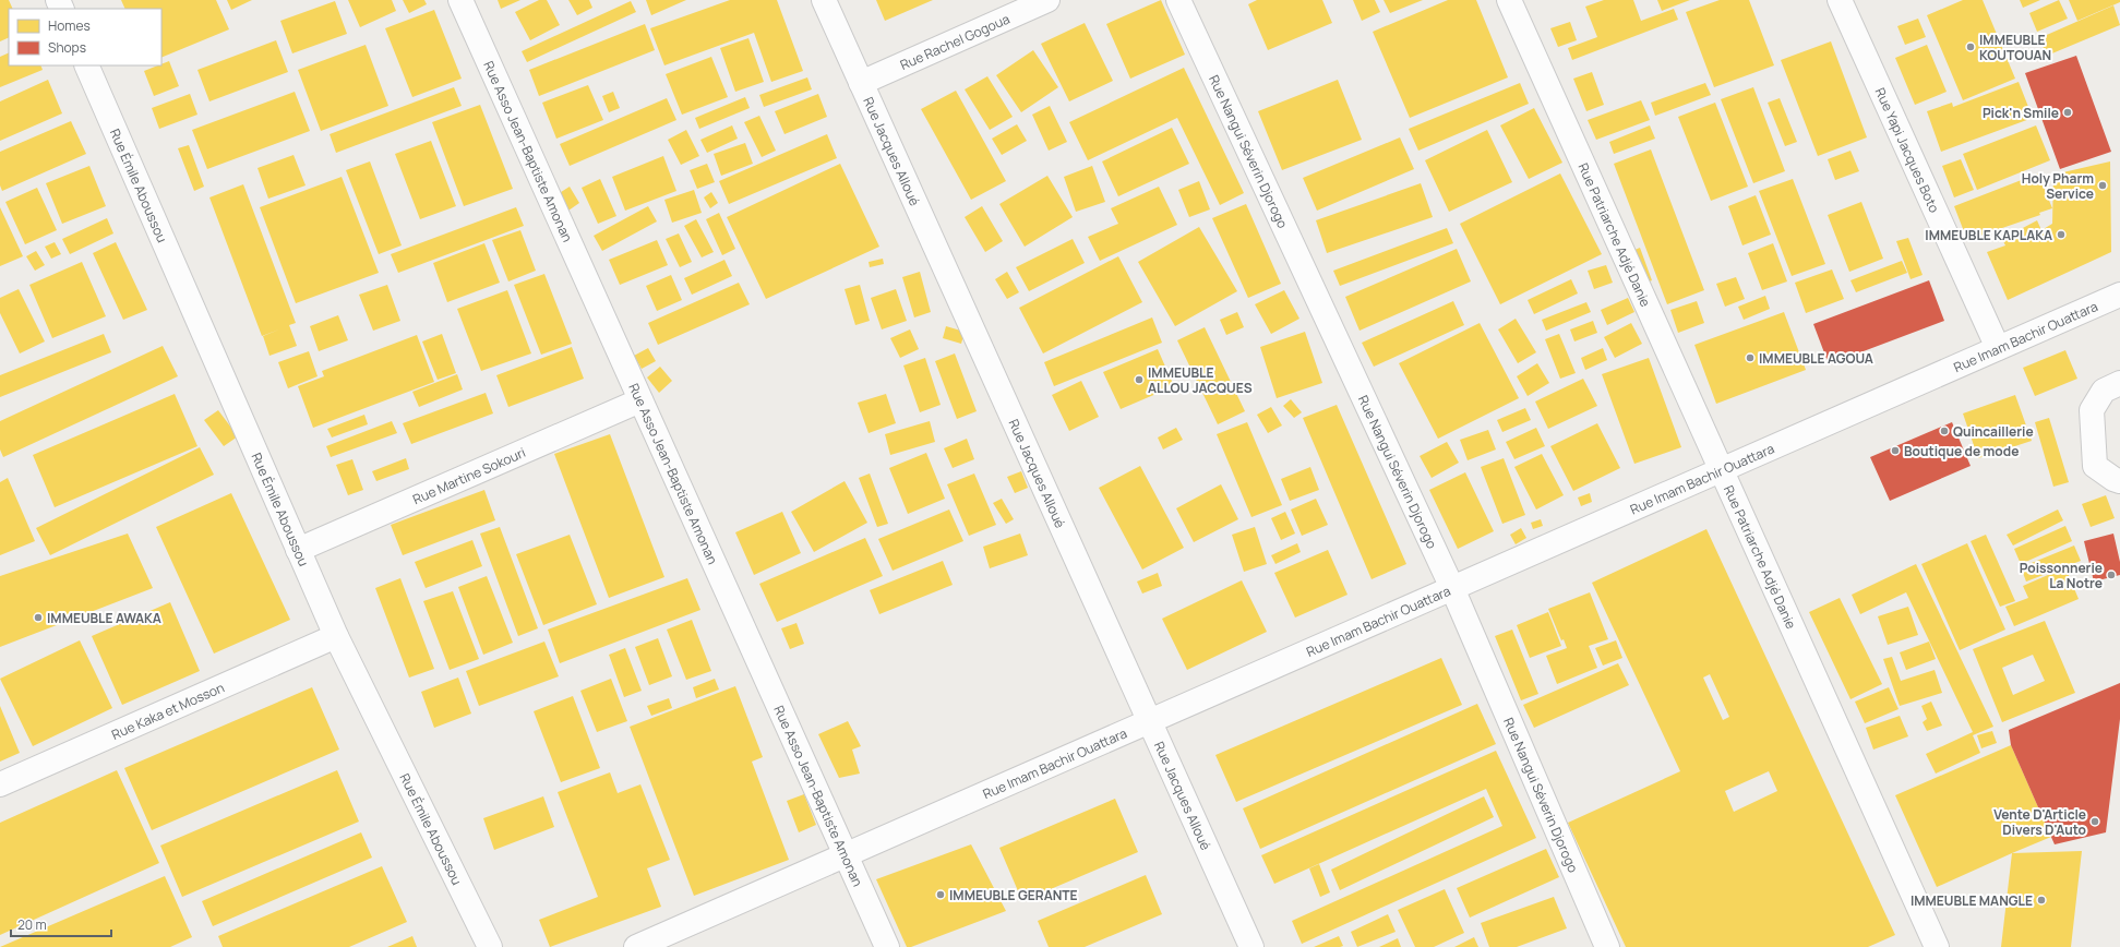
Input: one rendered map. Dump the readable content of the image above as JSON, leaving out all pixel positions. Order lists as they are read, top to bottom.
{
  "streets": {
    "street": [
      "Rue Rachel Gogoua",
      "Rue Nangui Séverin Djorogo",
      "Rue Yapi Jacques Boto",
      "Rue Asso Jean-Baptiste Amonan",
      "Rue Jacques Alloué",
      "Rue Émile Aboussou",
      "Rue Patriarche Adjé Danie",
      "Rue Imam Bachir Ouattara",
      "Rue Martine Sokouri",
      "Rue Kaka et Mosson"
    ]
  },
  "crossings": [
    ["Rue Rachel Gogoua", "Rue Jacques Alloué"],
    ["Rue Nangui Séverin Djorogo", "Rue Imam Bachir Ouattara"],
    ["Rue Yapi Jacques Boto", "Rue Imam Bachir Ouattara"],
    ["Rue Asso Jean-Baptiste Amonan", "Rue Imam Bachir Ouattara"],
    ["Rue Asso Jean-Baptiste Amonan", "Rue Martine Sokouri"],
    ["Rue Jacques Alloué", "Rue Imam Bachir Ouattara"],
    ["Rue Émile Aboussou", "Rue Martine Sokouri"],
    ["Rue Émile Aboussou", "Rue Kaka et Mosson"],
    ["Rue Patriarche Adjé Danie", "Rue Imam Bachir Ouattara"]
  ],
  "places": [
    "IMMEUBLE KOUTOUAN",
    "Pick'n Smile",
    "Holy Pharm Service",
    "IMMEUBLE KAPLAKA",
    "IMMEUBLE AGOUA",
    "IMMEUBLE ALLOU JACQUES",
    "Quincaillerie",
    "Boutique de mode",
    "Poissonnerie La Notre",
    "IMMEUBLE AWAKA",
    "Vente D'Article Divers D'Auto",
    "IMMEUBLE GERANTE",
    "IMMEUBLE MANGLE"
  ],
  "legend": ["Homes", "Shops"],
  "scale_bar": "20 m"
}
